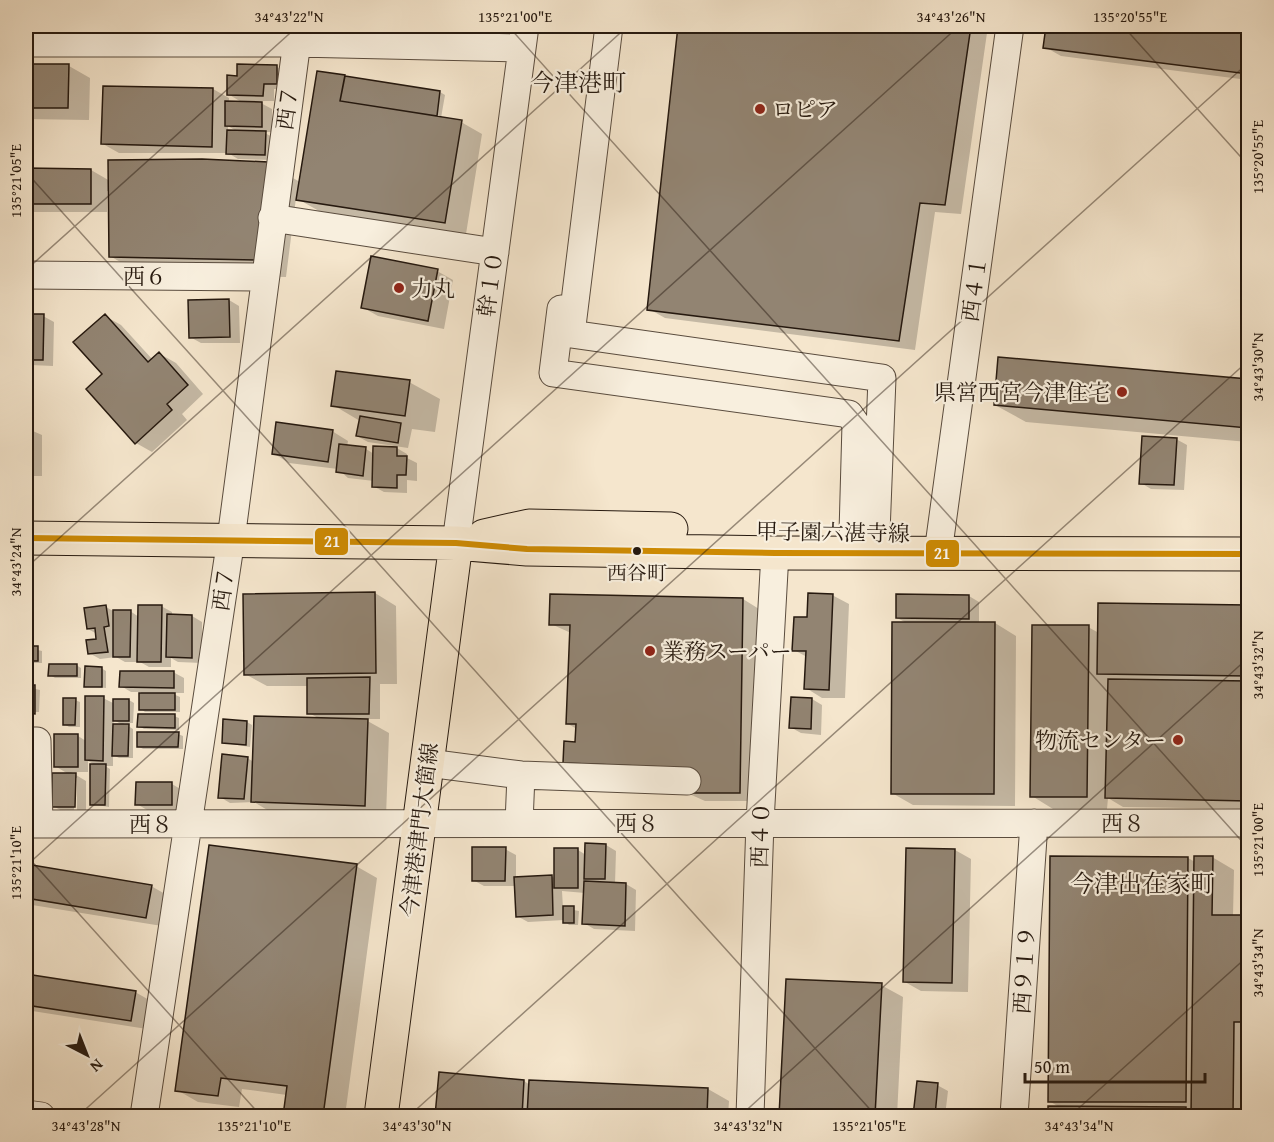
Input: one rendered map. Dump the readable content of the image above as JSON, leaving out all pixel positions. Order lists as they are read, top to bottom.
{
  "streets": {
    "main road": ["甲子園六湛寺線", "今津港津門大箇線"],
    "street": [
      "西７",
      "西６",
      "幹１０",
      "西４１",
      "西８",
      "西４０",
      "西９１９"
    ]
  },
  "crossings": [
    ["西７", "西６"],
    ["西７", "甲子園六湛寺線"],
    ["西７", "西８"],
    ["幹１０", "甲子園六湛寺線"],
    ["幹１０", "今津港津門大箇線"],
    ["西４１", "甲子園六湛寺線"],
    ["甲子園六湛寺線", "今津港津門大箇線"],
    ["甲子園六湛寺線", "西４０"],
    ["西８", "今津港津門大箇線"],
    ["西８", "西４０"],
    ["西８", "西９１９"]
  ],
  "districts": ["今津港町", "今津出在家町"],
  "places": [
    "ロピア",
    "力丸",
    "県営西宮今津住宅",
    "西谷町",
    "業務スーパー",
    "物流センター"
  ],
  "lines": ["transit line 21"],
  "scale_bar": "50 m",
  "north": "bottom right",
  "coordinates": [
    "34°43'22\"N",
    "135°21'00\"E",
    "34°43'26\"N",
    "135°20'55\"E",
    "135°21'05\"E",
    "34°43'30\"N",
    "34°43'24\"N",
    "34°43'32\"N",
    "135°21'10\"E",
    "34°43'34\"N",
    "34°43'28\"N"
  ]
}
